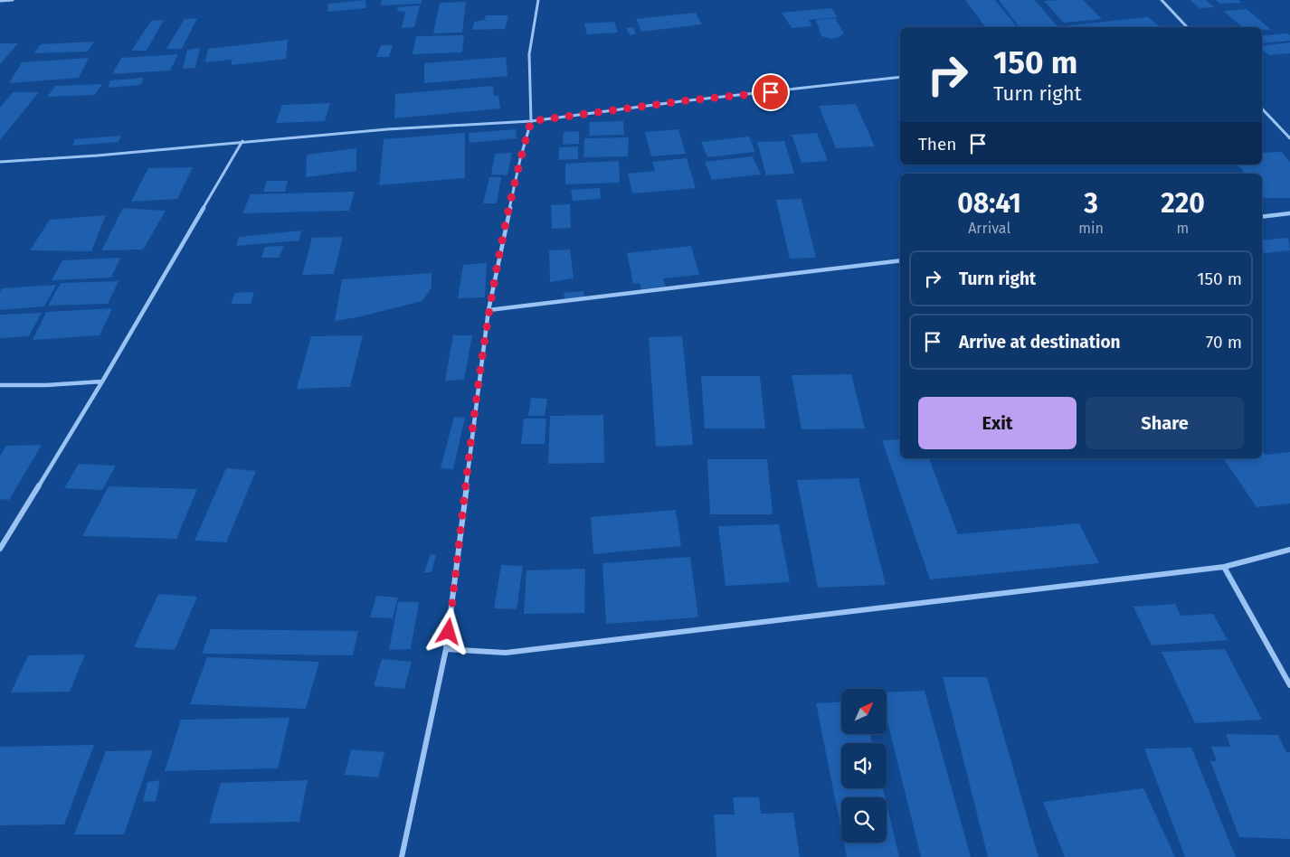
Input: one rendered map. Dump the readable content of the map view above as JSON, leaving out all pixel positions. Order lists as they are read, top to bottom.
{
  "north": "top right",
  "page": {
    "turn": ["150 m", "Turn right"],
    "then": "Then",
    "eta": [
      "08:41",
      "Arrival",
      "3",
      "min",
      "220",
      "m"
    ],
    "list": [
      {
        "name": "Turn right",
        "value": "150 m"
      },
      {
        "name": "Arrive at destination",
        "value": "70 m"
      }
    ],
    "buttons": ["Exit", "Share"]
  }
}
